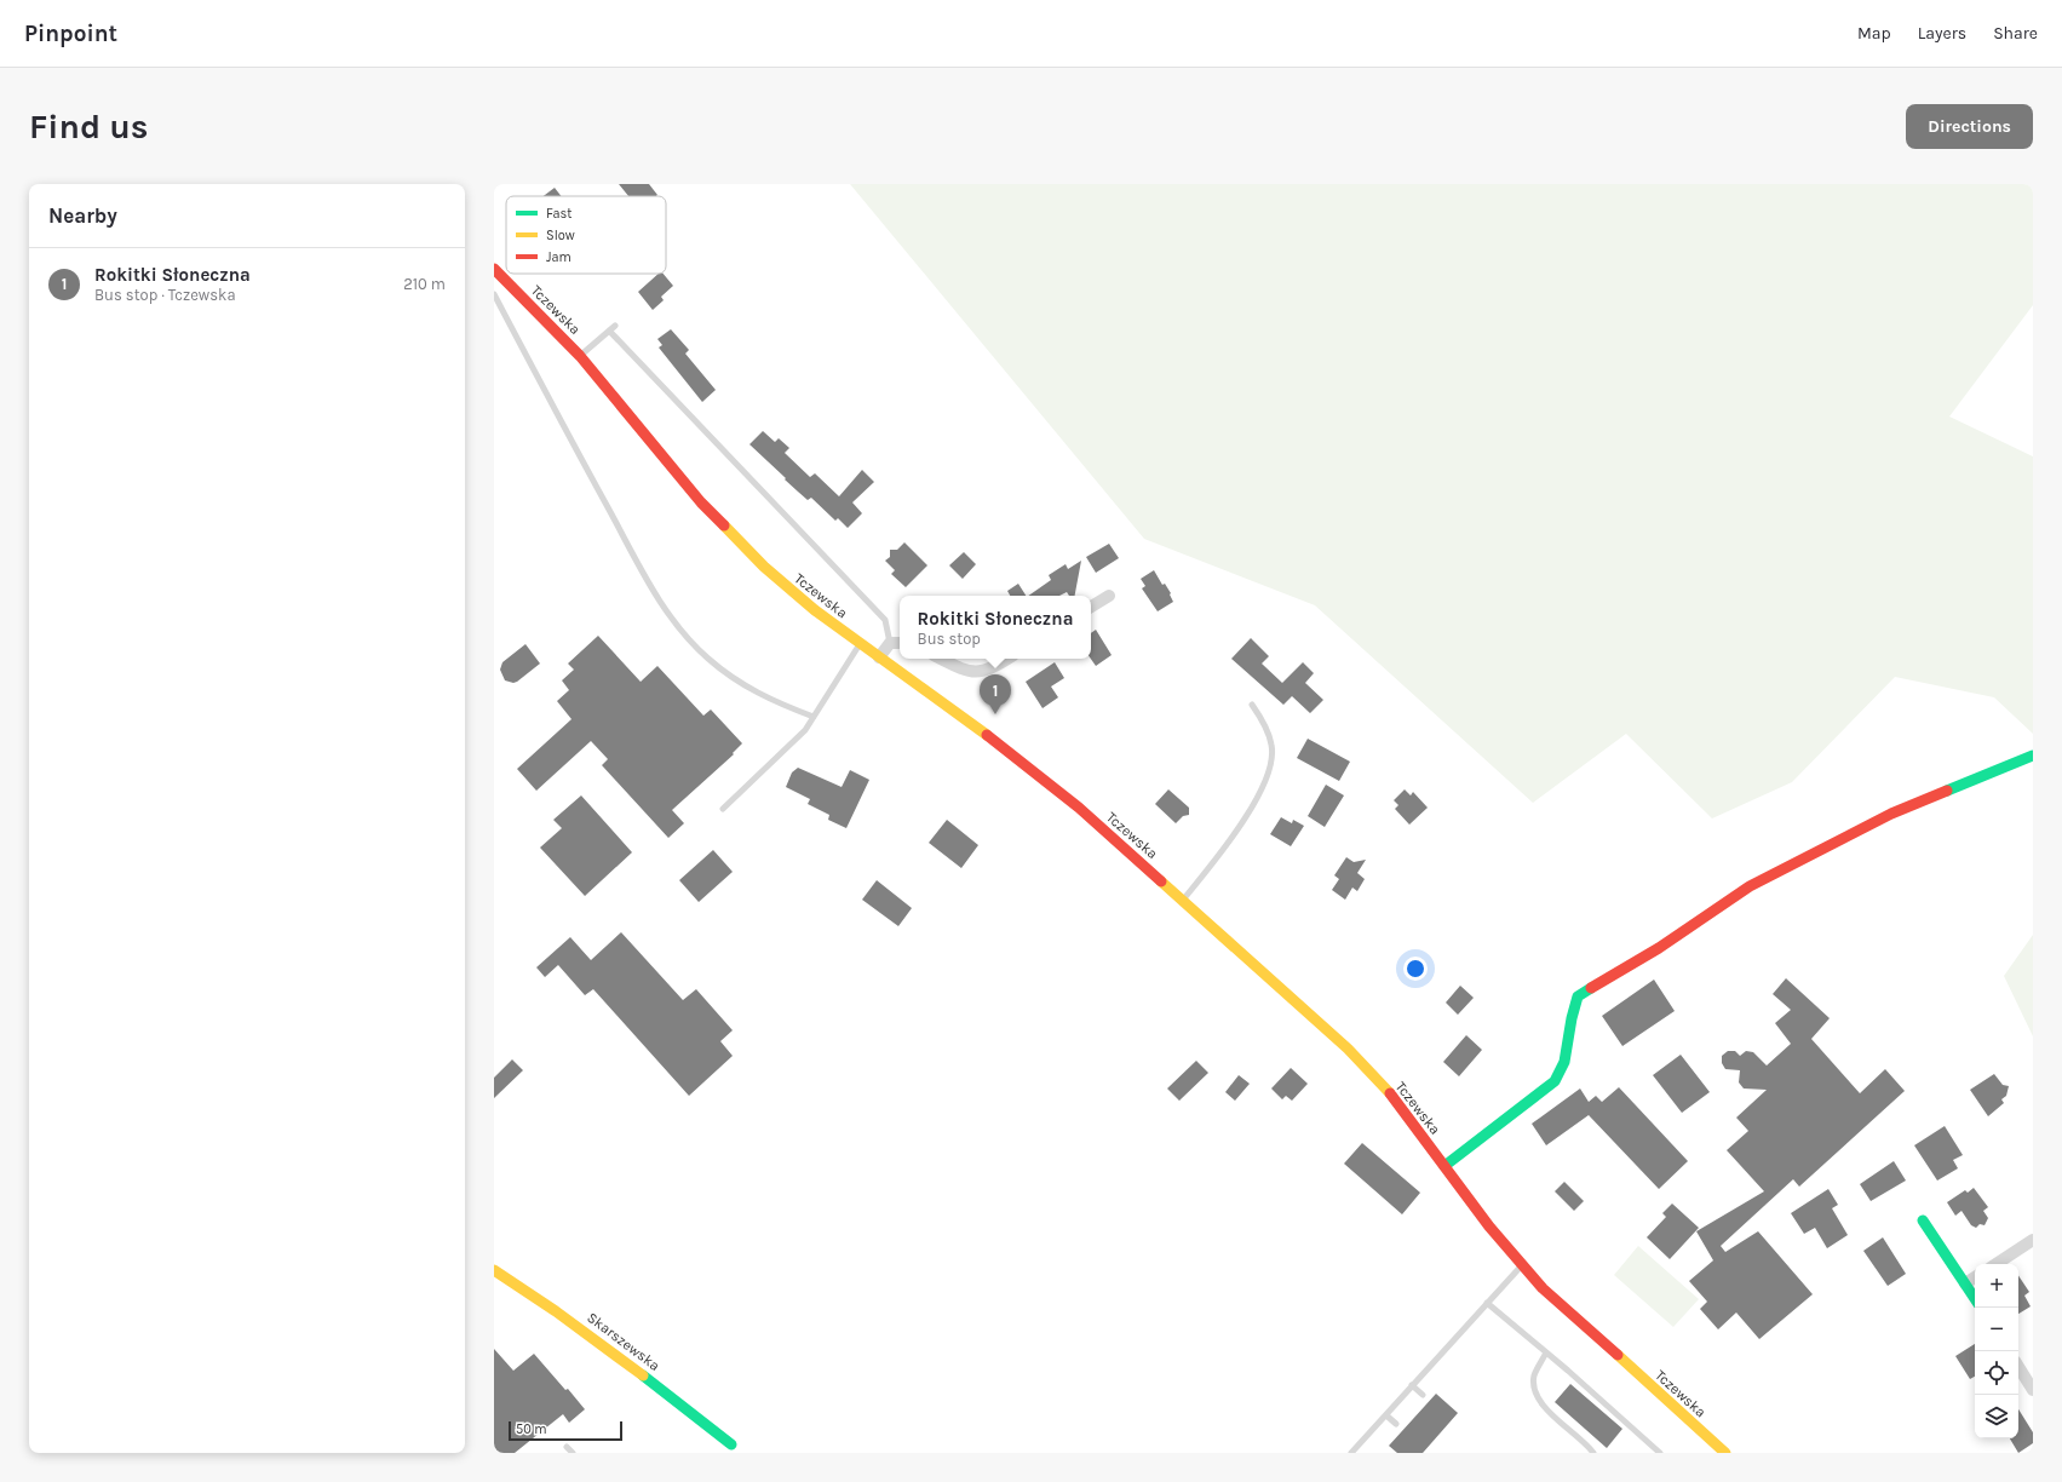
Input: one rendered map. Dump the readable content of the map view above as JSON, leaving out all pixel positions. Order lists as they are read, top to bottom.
{
  "streets": {
    "street": ["Tczewska", "Skarszewska"]
  },
  "legend": ["Fast", "Slow", "Jam"],
  "scale_bar": "50 m",
  "page": {
    "header": "Pinpoint",
    "nav": ["Map", "Layers", "Share"],
    "buttons": "Directions",
    "title": "Find us",
    "heading": "Nearby",
    "list": [
      {
        "mark": "1",
        "name": "Rokitki Słoneczna",
        "note": "Bus stop · Tczewska",
        "value": "210 m"
      }
    ],
    "popup": ["Rokitki Słoneczna", "Bus stop"],
    "pins": "1",
    "map_buttons": ["+", "−"],
    "scale": "50 m"
  }
}
